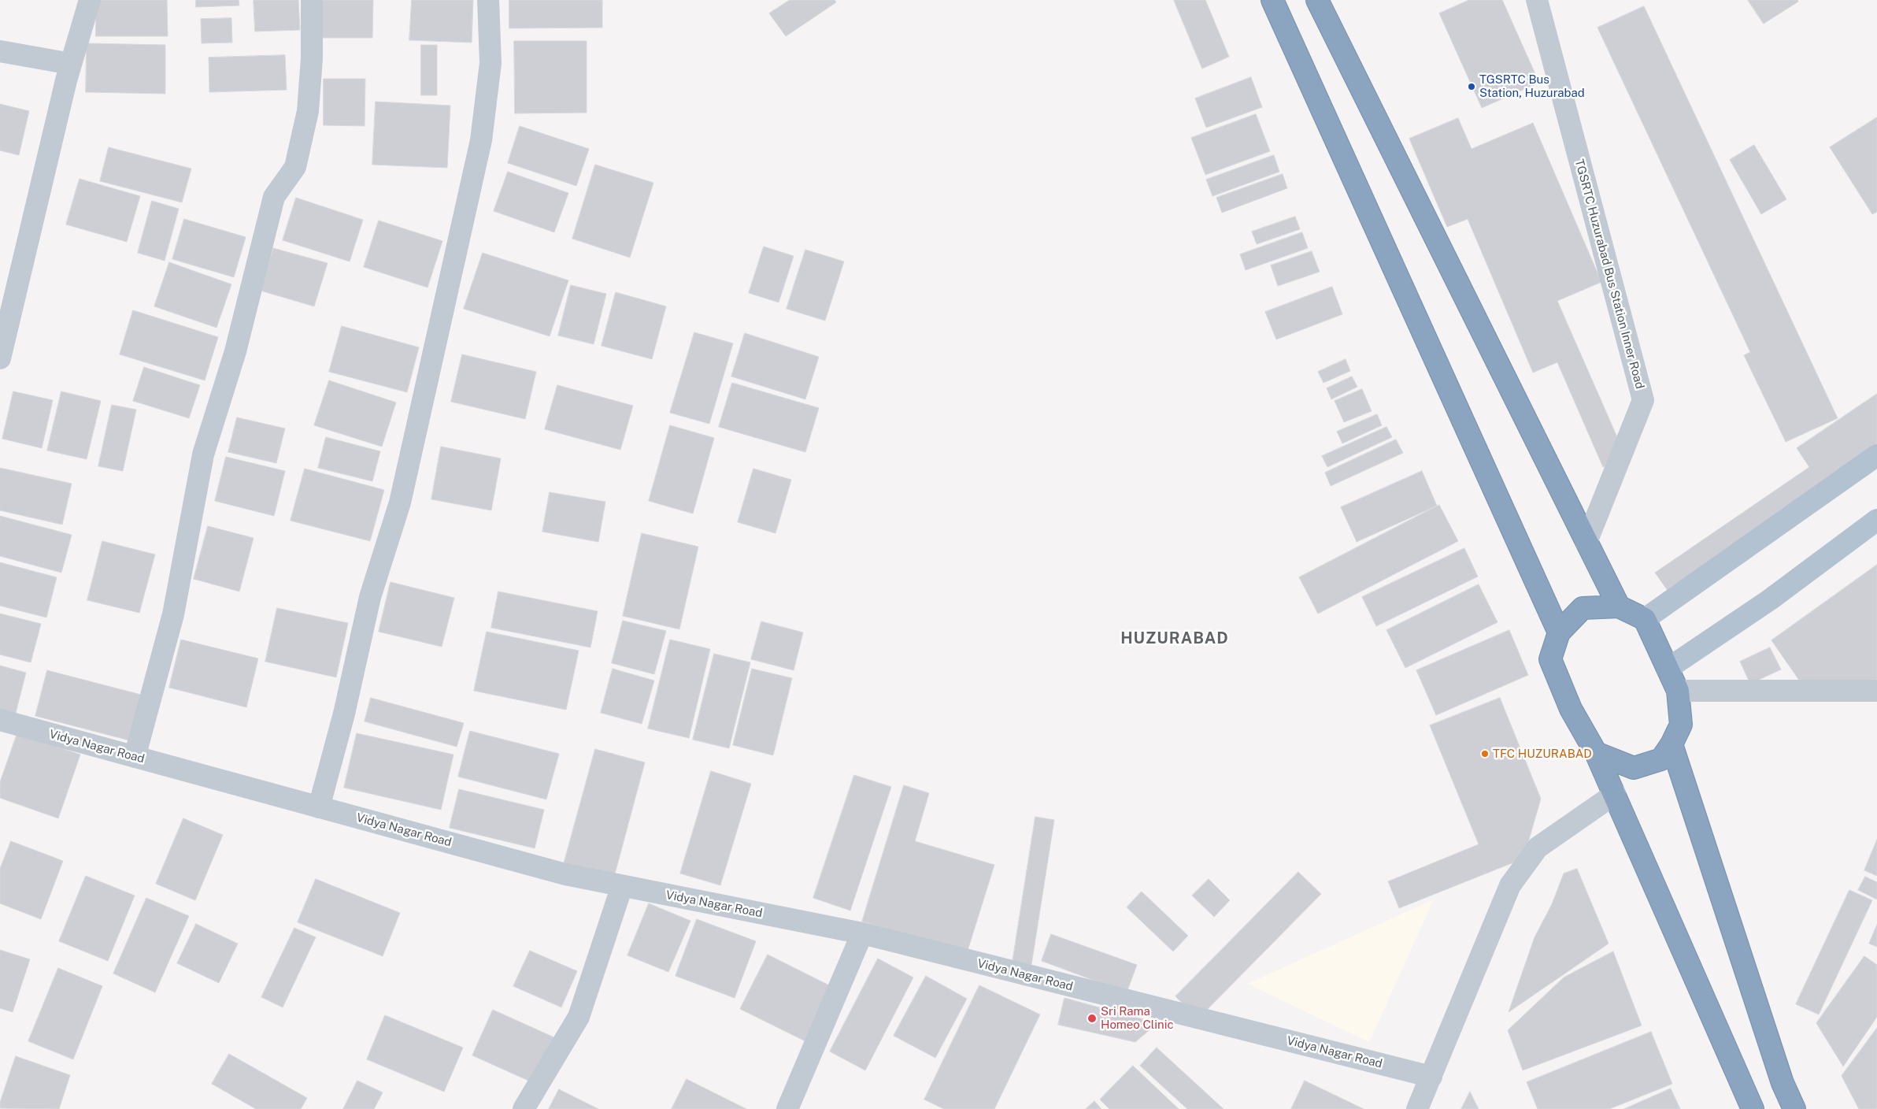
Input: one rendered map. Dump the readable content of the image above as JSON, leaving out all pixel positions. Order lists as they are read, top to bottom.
{
  "streets": {
    "street": ["TGSRTC Huzurabad Bus Station Inner Road", "Vidya Nagar Road"]
  },
  "districts": ["HUZURABAD"],
  "places": ["TGSRTC Bus Station, Huzurabad", "TFC HUZURABAD", "Sri Rama Homeo Clinic"]
}
